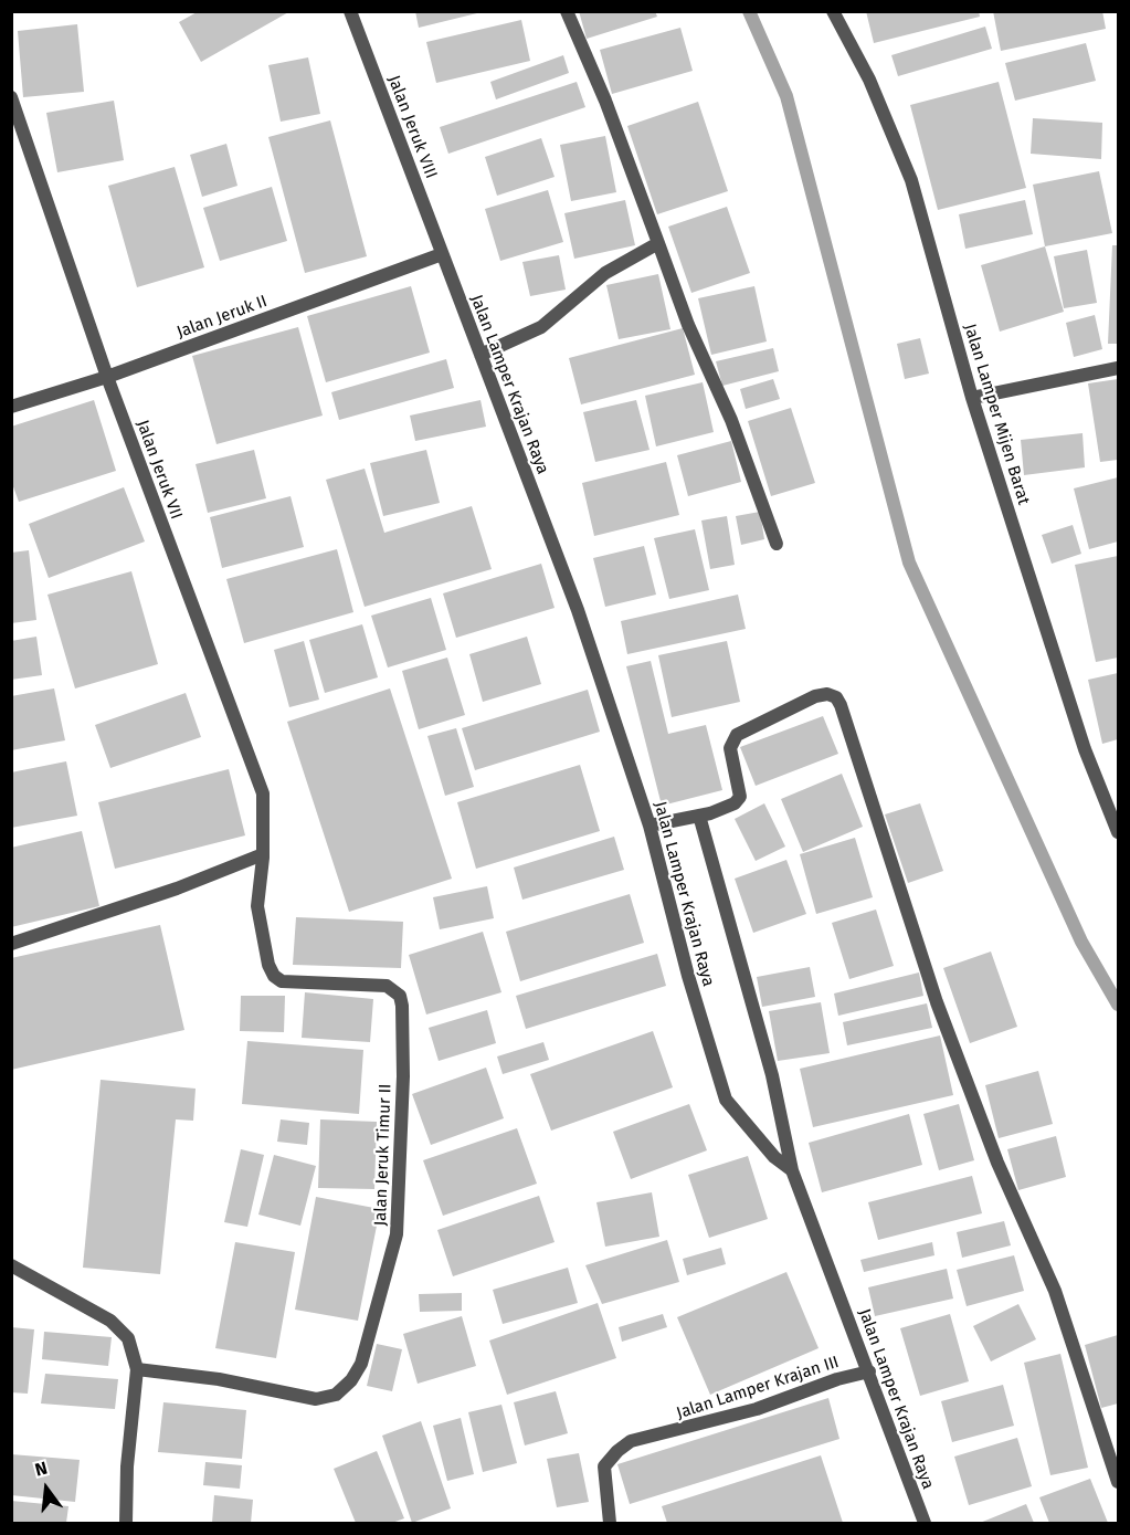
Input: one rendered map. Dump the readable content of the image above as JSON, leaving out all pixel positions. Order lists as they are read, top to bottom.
{
  "streets": {
    "street": [
      "Jalan Jeruk VIII",
      "Jalan Jeruk II",
      "Jalan Lamper Krajan Raya",
      "Jalan Lamper Mijen Barat",
      "Jalan Jeruk VII",
      "Jalan Jeruk Timur II",
      "Jalan Lamper Krajan III"
    ]
  },
  "crossings": [
    ["Jalan Jeruk VIII", "Jalan Jeruk II"],
    ["Jalan Jeruk VIII", "Jalan Lamper Krajan Raya"],
    ["Jalan Jeruk II", "Jalan Lamper Krajan Raya"],
    ["Jalan Jeruk II", "Jalan Jeruk VII"],
    ["Jalan Lamper Krajan Raya", "Jalan Lamper Krajan III"],
    ["Jalan Jeruk VII", "Jalan Jeruk Timur II"]
  ],
  "north": "top"
}
